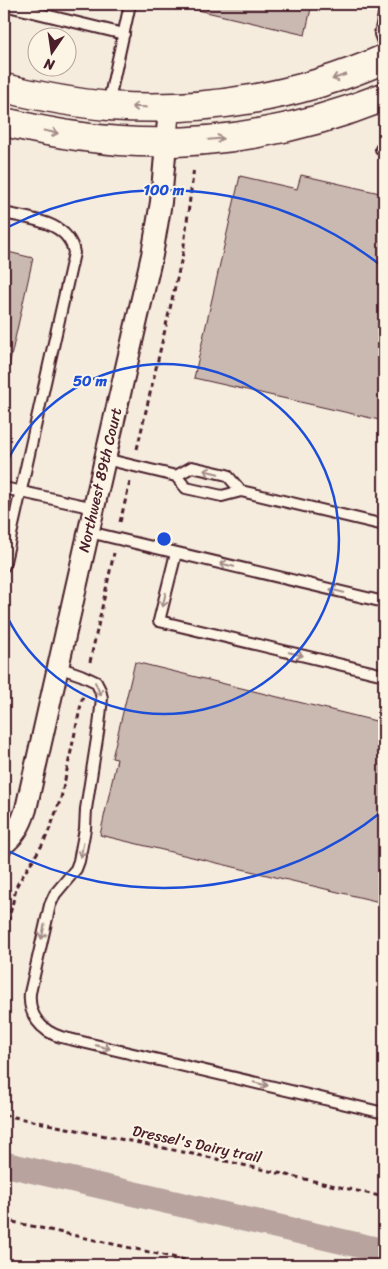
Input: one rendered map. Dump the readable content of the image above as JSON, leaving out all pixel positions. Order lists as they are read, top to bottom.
{
  "streets": {
    "street": ["Northwest 89th Court"],
    "path": ["Dressel's Dairy trail"]
  },
  "north": "bottom",
  "rings": ["100 m", "50 m"]
}
